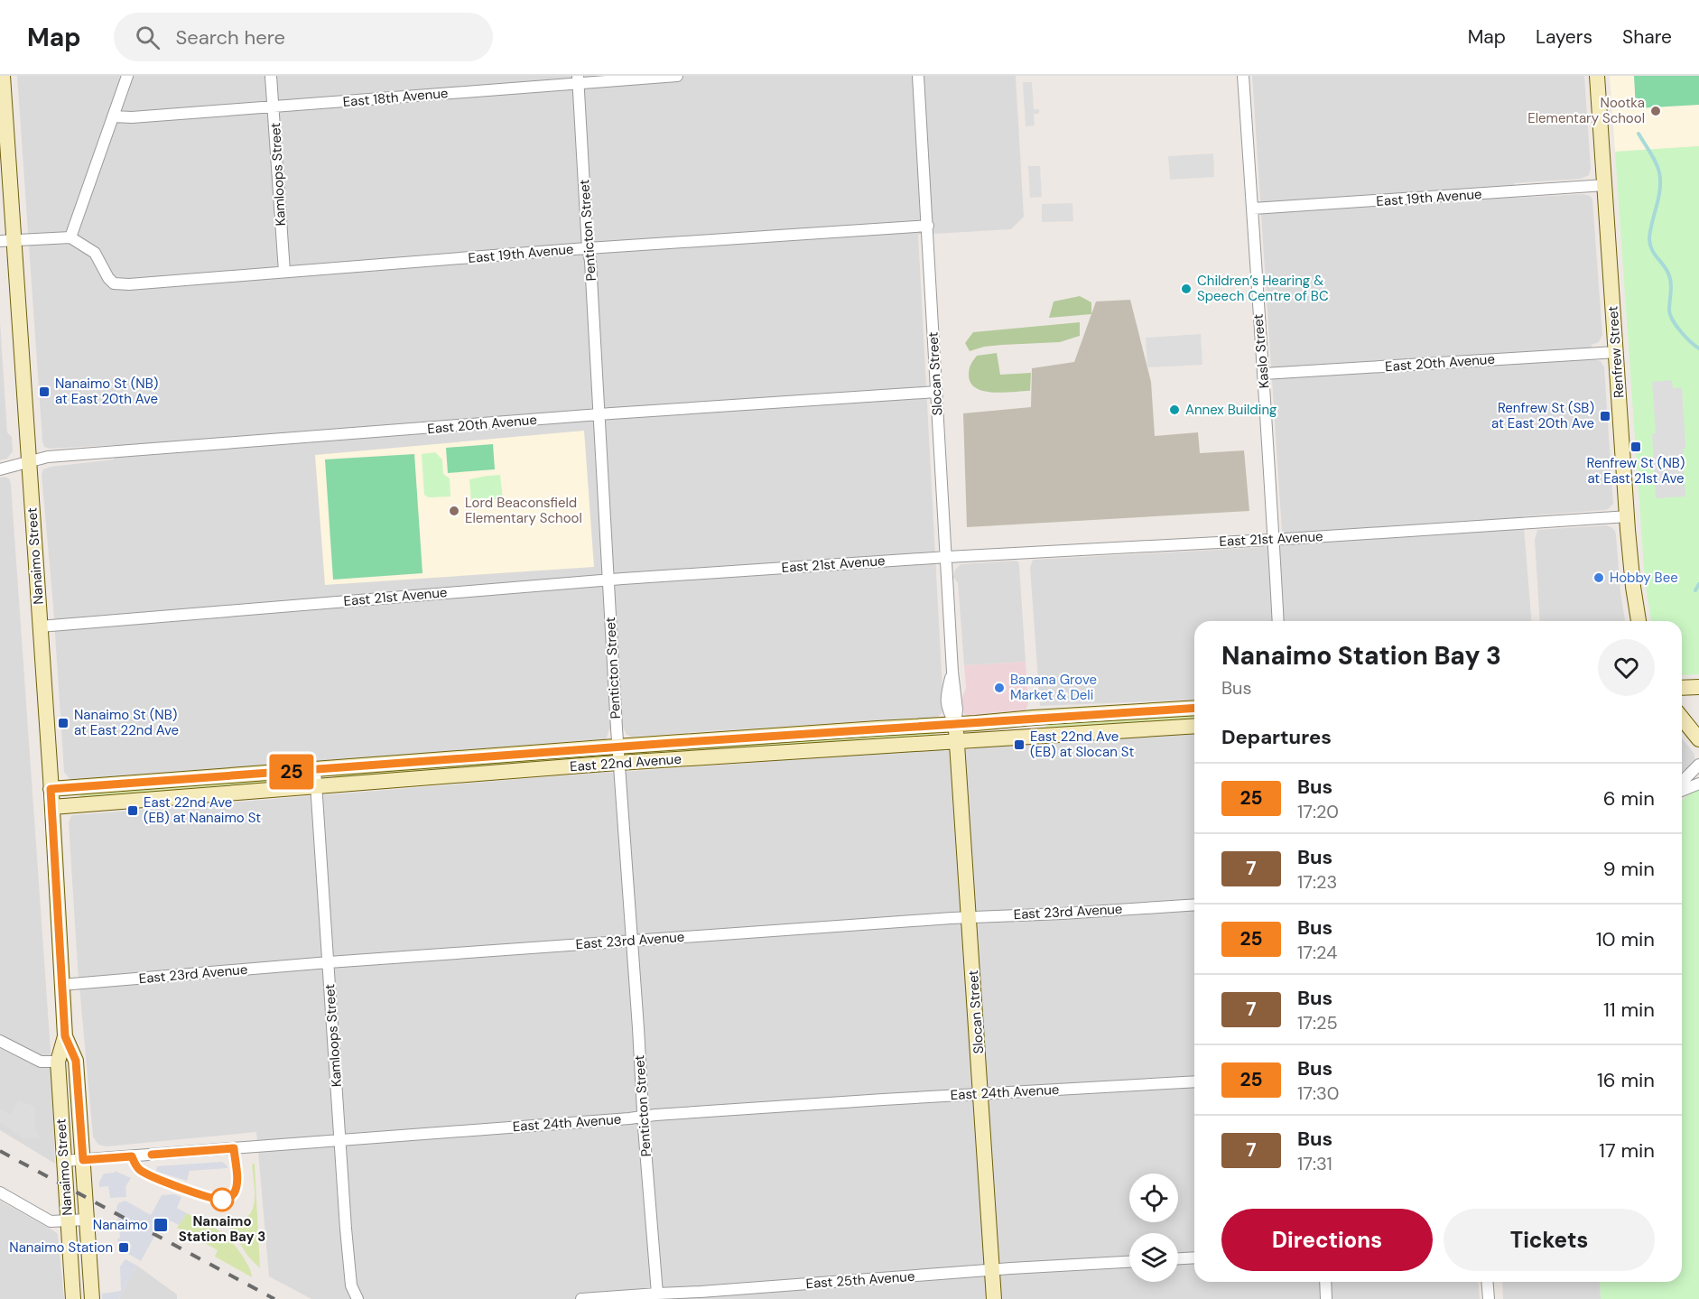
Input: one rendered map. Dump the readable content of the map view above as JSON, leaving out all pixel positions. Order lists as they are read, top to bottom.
{
  "streets": {
    "street": [
      "East 18th Avenue",
      "Kamloops Street",
      "East 19th Avenue",
      "Penticton Street",
      "Kaslo Street",
      "Renfrew Street",
      "East 20th Avenue",
      "Slocan Street",
      "East 21st Avenue",
      "Nanaimo Street",
      "East 22nd Avenue",
      "East 23rd Avenue",
      "East 24th Avenue",
      "East 25th Avenue"
    ]
  },
  "crossings": [
    ["East 18th Avenue", "Kamloops Street"],
    ["East 18th Avenue", "Penticton Street"],
    ["Kamloops Street", "East 19th Avenue"],
    ["Kamloops Street", "East 22nd Avenue"],
    ["Kamloops Street", "East 23rd Avenue"],
    ["Kamloops Street", "East 24th Avenue"],
    ["East 19th Avenue", "Penticton Street"],
    ["East 19th Avenue", "Kaslo Street"],
    ["East 19th Avenue", "Renfrew Street"],
    ["East 19th Avenue", "Slocan Street"],
    ["Penticton Street", "East 20th Avenue"],
    ["Penticton Street", "East 21st Avenue"],
    ["Penticton Street", "East 22nd Avenue"],
    ["Penticton Street", "East 23rd Avenue"],
    ["Penticton Street", "East 24th Avenue"],
    ["Penticton Street", "East 25th Avenue"],
    ["Kaslo Street", "East 20th Avenue"],
    ["Kaslo Street", "East 21st Avenue"],
    ["Renfrew Street", "East 20th Avenue"],
    ["Renfrew Street", "East 21st Avenue"],
    ["East 20th Avenue", "Slocan Street"],
    ["East 20th Avenue", "Nanaimo Street"],
    ["Slocan Street", "East 21st Avenue"],
    ["Slocan Street", "East 22nd Avenue"],
    ["Slocan Street", "East 23rd Avenue"],
    ["Slocan Street", "East 24th Avenue"],
    ["Slocan Street", "East 25th Avenue"],
    ["East 21st Avenue", "Nanaimo Street"],
    ["Nanaimo Street", "East 22nd Avenue"],
    ["Nanaimo Street", "East 23rd Avenue"],
    ["Nanaimo Street", "East 24th Avenue"]
  ],
  "places": {
    "other": [
      "Nootka Elementary School",
      "Children’s Hearing & Speech Centre of BC",
      "Annex Building",
      "Lord Beaconsfield Elementary School",
      "Hobby Bee",
      "Banana Grove Market & Deli",
      "Nanaimo Station Bay 3"
    ],
    "transit": [
      "Nanaimo St (NB) at East 20th Ave",
      "Renfrew St (SB) at East 20th Ave",
      "Renfrew St (NB) at East 21st Ave",
      "Nanaimo St (NB) at East 22nd Ave",
      "East 22nd Ave (EB) at Slocan St",
      "East 22nd Ave (EB) at Nanaimo St",
      "Nanaimo",
      "Nanaimo Station"
    ]
  },
  "lines": ["bus line 25"],
  "page": {
    "header": "Map",
    "search": "Search here",
    "nav": ["Map", "Layers", "Share"],
    "on_map": "25",
    "heading": [
      ["Nanaimo Station Bay 3", "Bus"],
      "Departures"
    ],
    "list": [
      {
        "mark": "25",
        "name": "Bus",
        "note": "17:20",
        "value": "6 min"
      },
      {
        "mark": "7",
        "name": "Bus",
        "note": "17:23",
        "value": "9 min"
      },
      {
        "mark": "25",
        "name": "Bus",
        "note": "17:24",
        "value": "10 min"
      },
      {
        "mark": "7",
        "name": "Bus",
        "note": "17:25",
        "value": "11 min"
      },
      {
        "mark": "25",
        "name": "Bus",
        "note": "17:30",
        "value": "16 min"
      },
      {
        "mark": "7",
        "name": "Bus",
        "note": "17:31",
        "value": "17 min"
      }
    ],
    "buttons": ["Directions", "Tickets"]
  }
}
